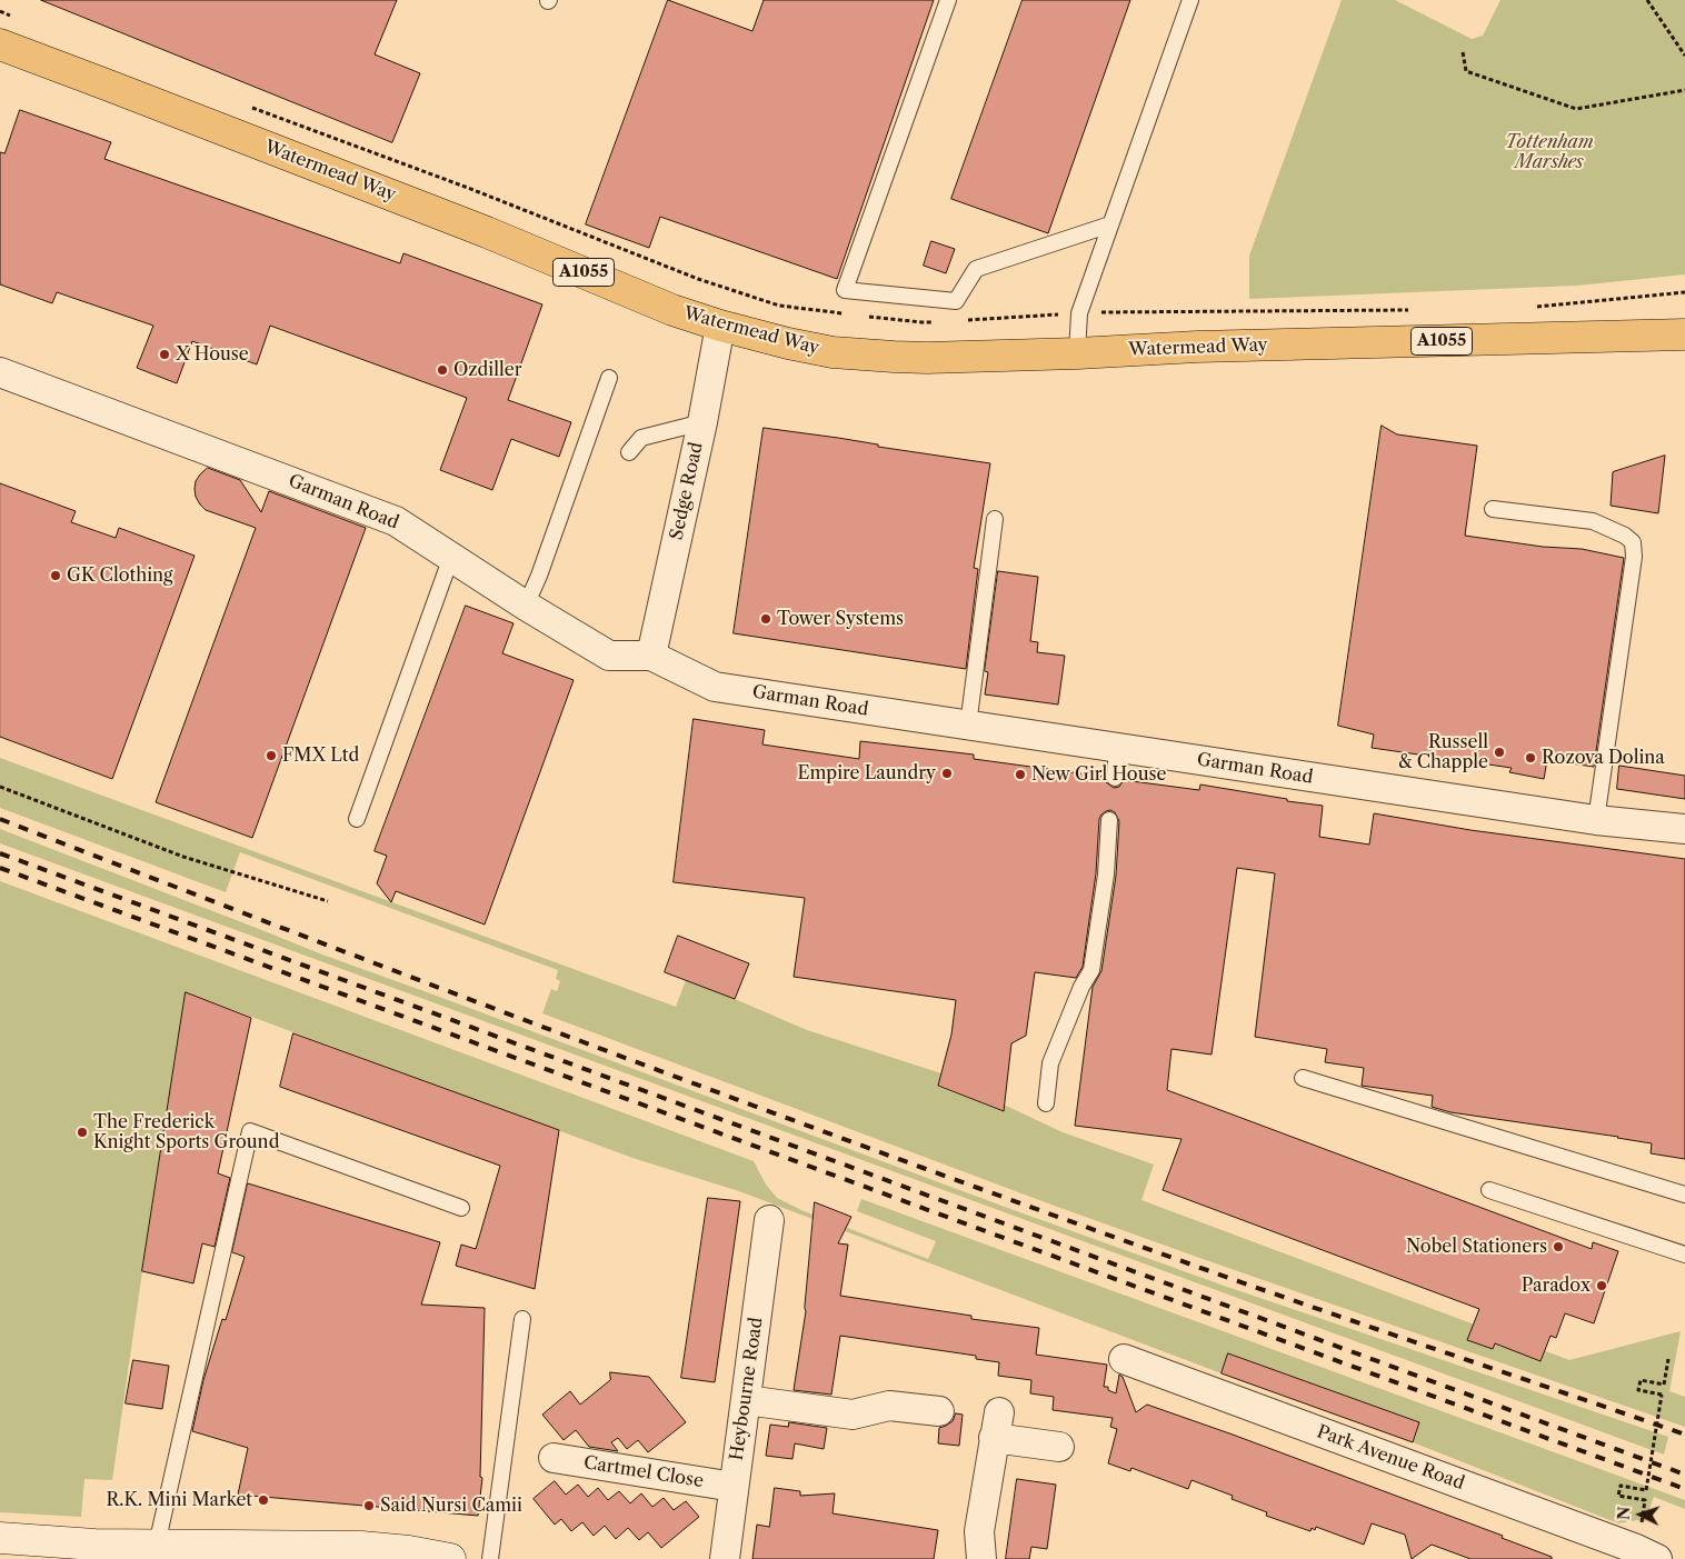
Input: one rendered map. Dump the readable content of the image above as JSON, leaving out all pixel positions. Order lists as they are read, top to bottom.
{
  "streets": {
    "main road": ["Watermead Way", "A1055"],
    "street": [
      "Sedge Road",
      "Garman Road",
      "Heybourne Road",
      "Park Avenue Road",
      "Cartmel Close"
    ]
  },
  "crossings": [
    ["Watermead Way", "Sedge Road"],
    ["Sedge Road", "Garman Road"],
    ["Heybourne Road", "Cartmel Close"]
  ],
  "parks": ["Tottenham Marshes"],
  "places": [
    "X House",
    "Ozdiller",
    "GK Clothing",
    "Tower Systems",
    "Russell & Chapple",
    "FMX Ltd",
    "Rozova Dolina",
    "Empire Laundry",
    "New Girl House",
    "The Frederick Knight Sports Ground",
    "Nobel Stationers",
    "Paradox",
    "R.K. Mini Market",
    "Said Nursi Camii"
  ],
  "north": "left"
}
